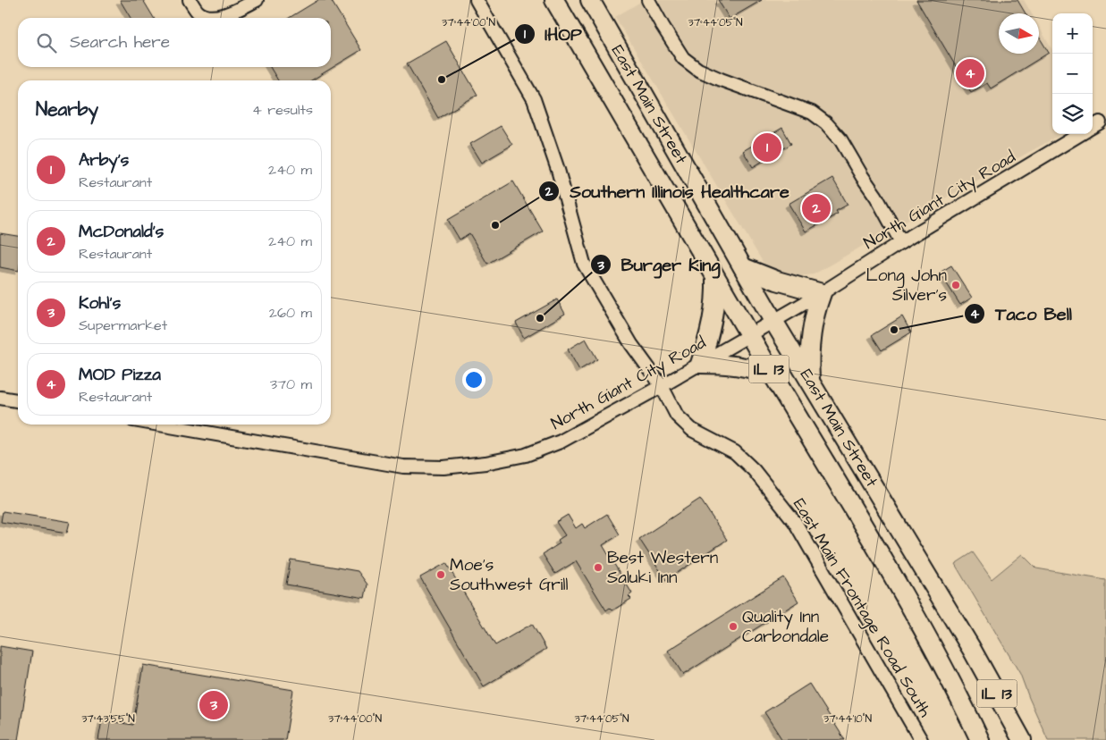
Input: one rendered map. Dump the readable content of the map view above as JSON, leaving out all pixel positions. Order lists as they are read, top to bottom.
{
  "streets": {
    "highway": ["East Main Street", "IL 13"],
    "street": ["North Giant City Road", "East Main Frontage Road South"]
  },
  "crossings": [
    ["East Main Street", "North Giant City Road"],
    ["North Giant City Road", "East Main Frontage Road South"]
  ],
  "places": [
    "IHOP",
    "Southern Illinois Healthcare",
    "Long John Silver's",
    "Burger King",
    "Taco Bell",
    "Best Western Saluki Inn",
    "Moe's Southwest Grill",
    "Quality Inn Carbondale"
  ],
  "north": "right",
  "page": {
    "map_buttons": ["+", "−"],
    "search": "Search here",
    "pins": [
      "4",
      "1",
      "2",
      "3"
    ],
    "heading": ["Nearby", "4 results"],
    "list": [
      {
        "mark": "1",
        "name": "Arby's",
        "note": "Restaurant",
        "value": "240 m"
      },
      {
        "mark": "2",
        "name": "McDonald's",
        "note": "Restaurant",
        "value": "240 m"
      },
      {
        "mark": "3",
        "name": "Kohl's",
        "note": "Supermarket",
        "value": "260 m"
      },
      {
        "mark": "4",
        "name": "MOD Pizza",
        "note": "Restaurant",
        "value": "370 m"
      }
    ]
  },
  "coordinates": [
    "37°44'00\"N",
    "37°44'05\"N",
    "37°43'55\"N",
    "37°44'10\"N"
  ]
}
